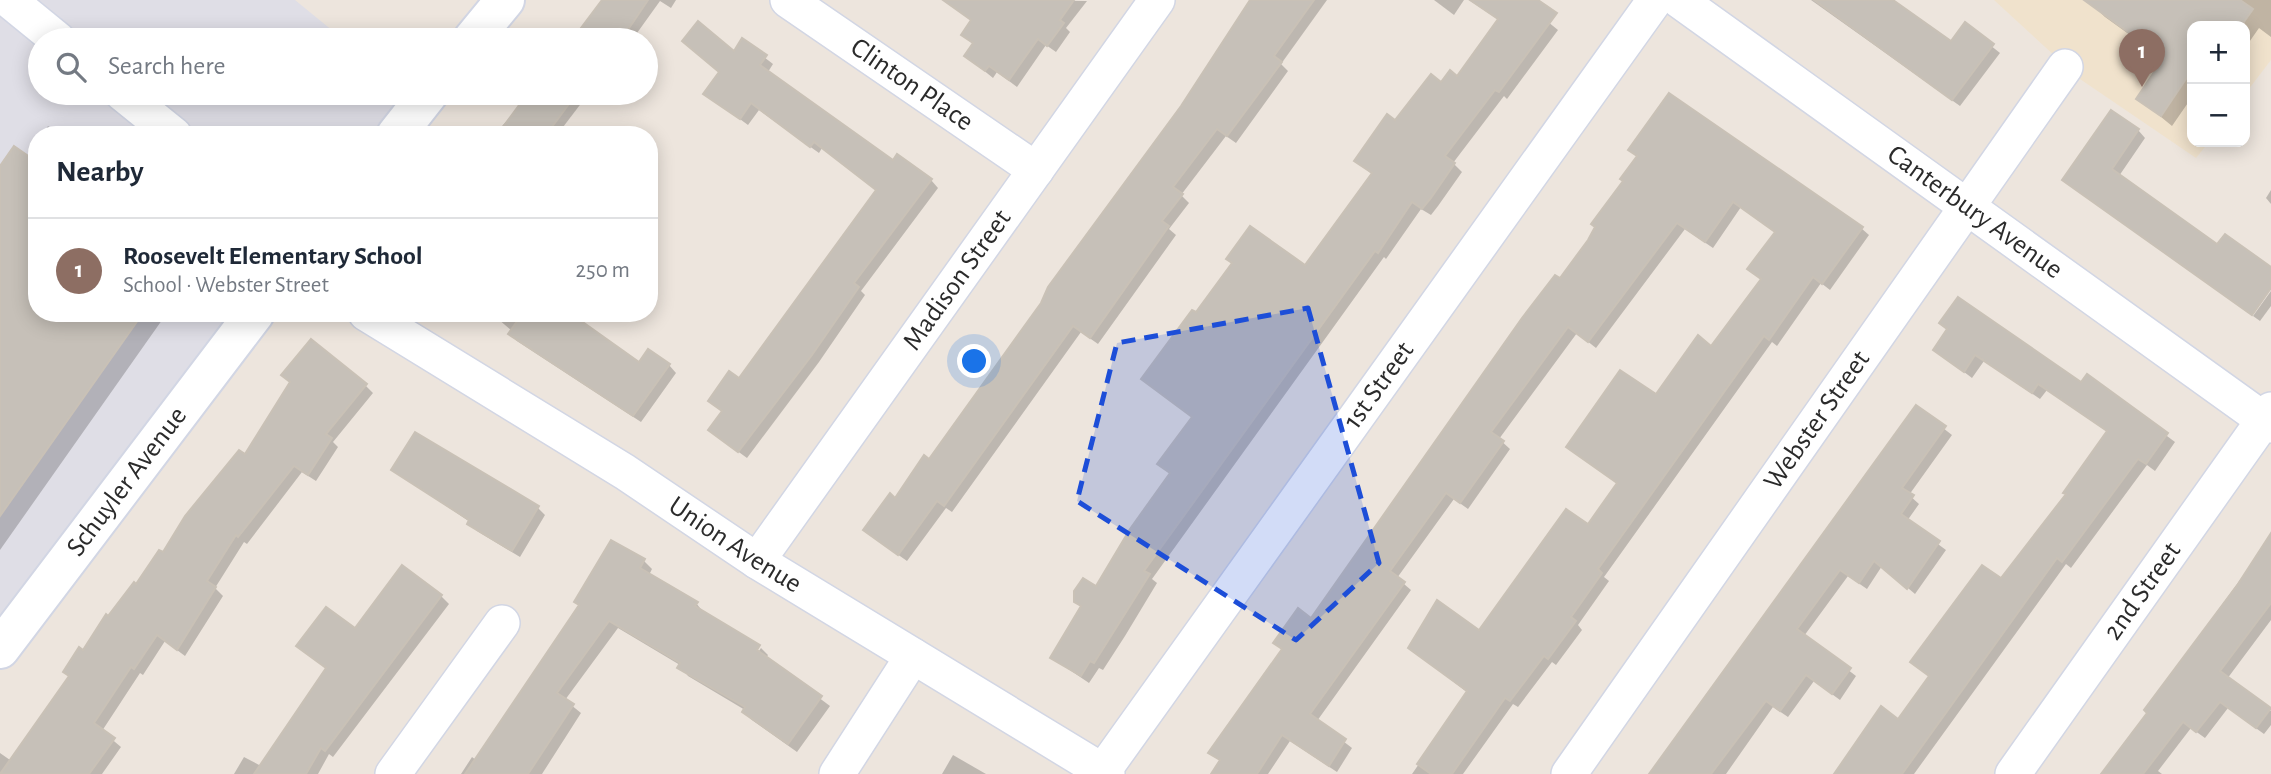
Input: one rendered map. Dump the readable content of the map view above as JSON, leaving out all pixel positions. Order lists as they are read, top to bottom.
{
  "streets": {
    "street": [
      "Clinton Place",
      "Canterbury Avenue",
      "Madison Street",
      "1st Street",
      "Webster Street",
      "Schuyler Avenue",
      "Union Avenue",
      "2nd Street"
    ]
  },
  "crossings": [
    ["Clinton Place", "Madison Street"],
    ["Canterbury Avenue", "Webster Street"],
    ["Canterbury Avenue", "2nd Street"],
    ["Madison Street", "Union Avenue"],
    ["1st Street", "Union Avenue"]
  ],
  "page": {
    "map_buttons": ["+", "−"],
    "search": "Search here",
    "pins": "1",
    "heading": "Nearby",
    "list": [
      {
        "mark": "1",
        "name": "Roosevelt Elementary School",
        "note": "School · Webster Street",
        "value": "250 m"
      }
    ]
  }
}
